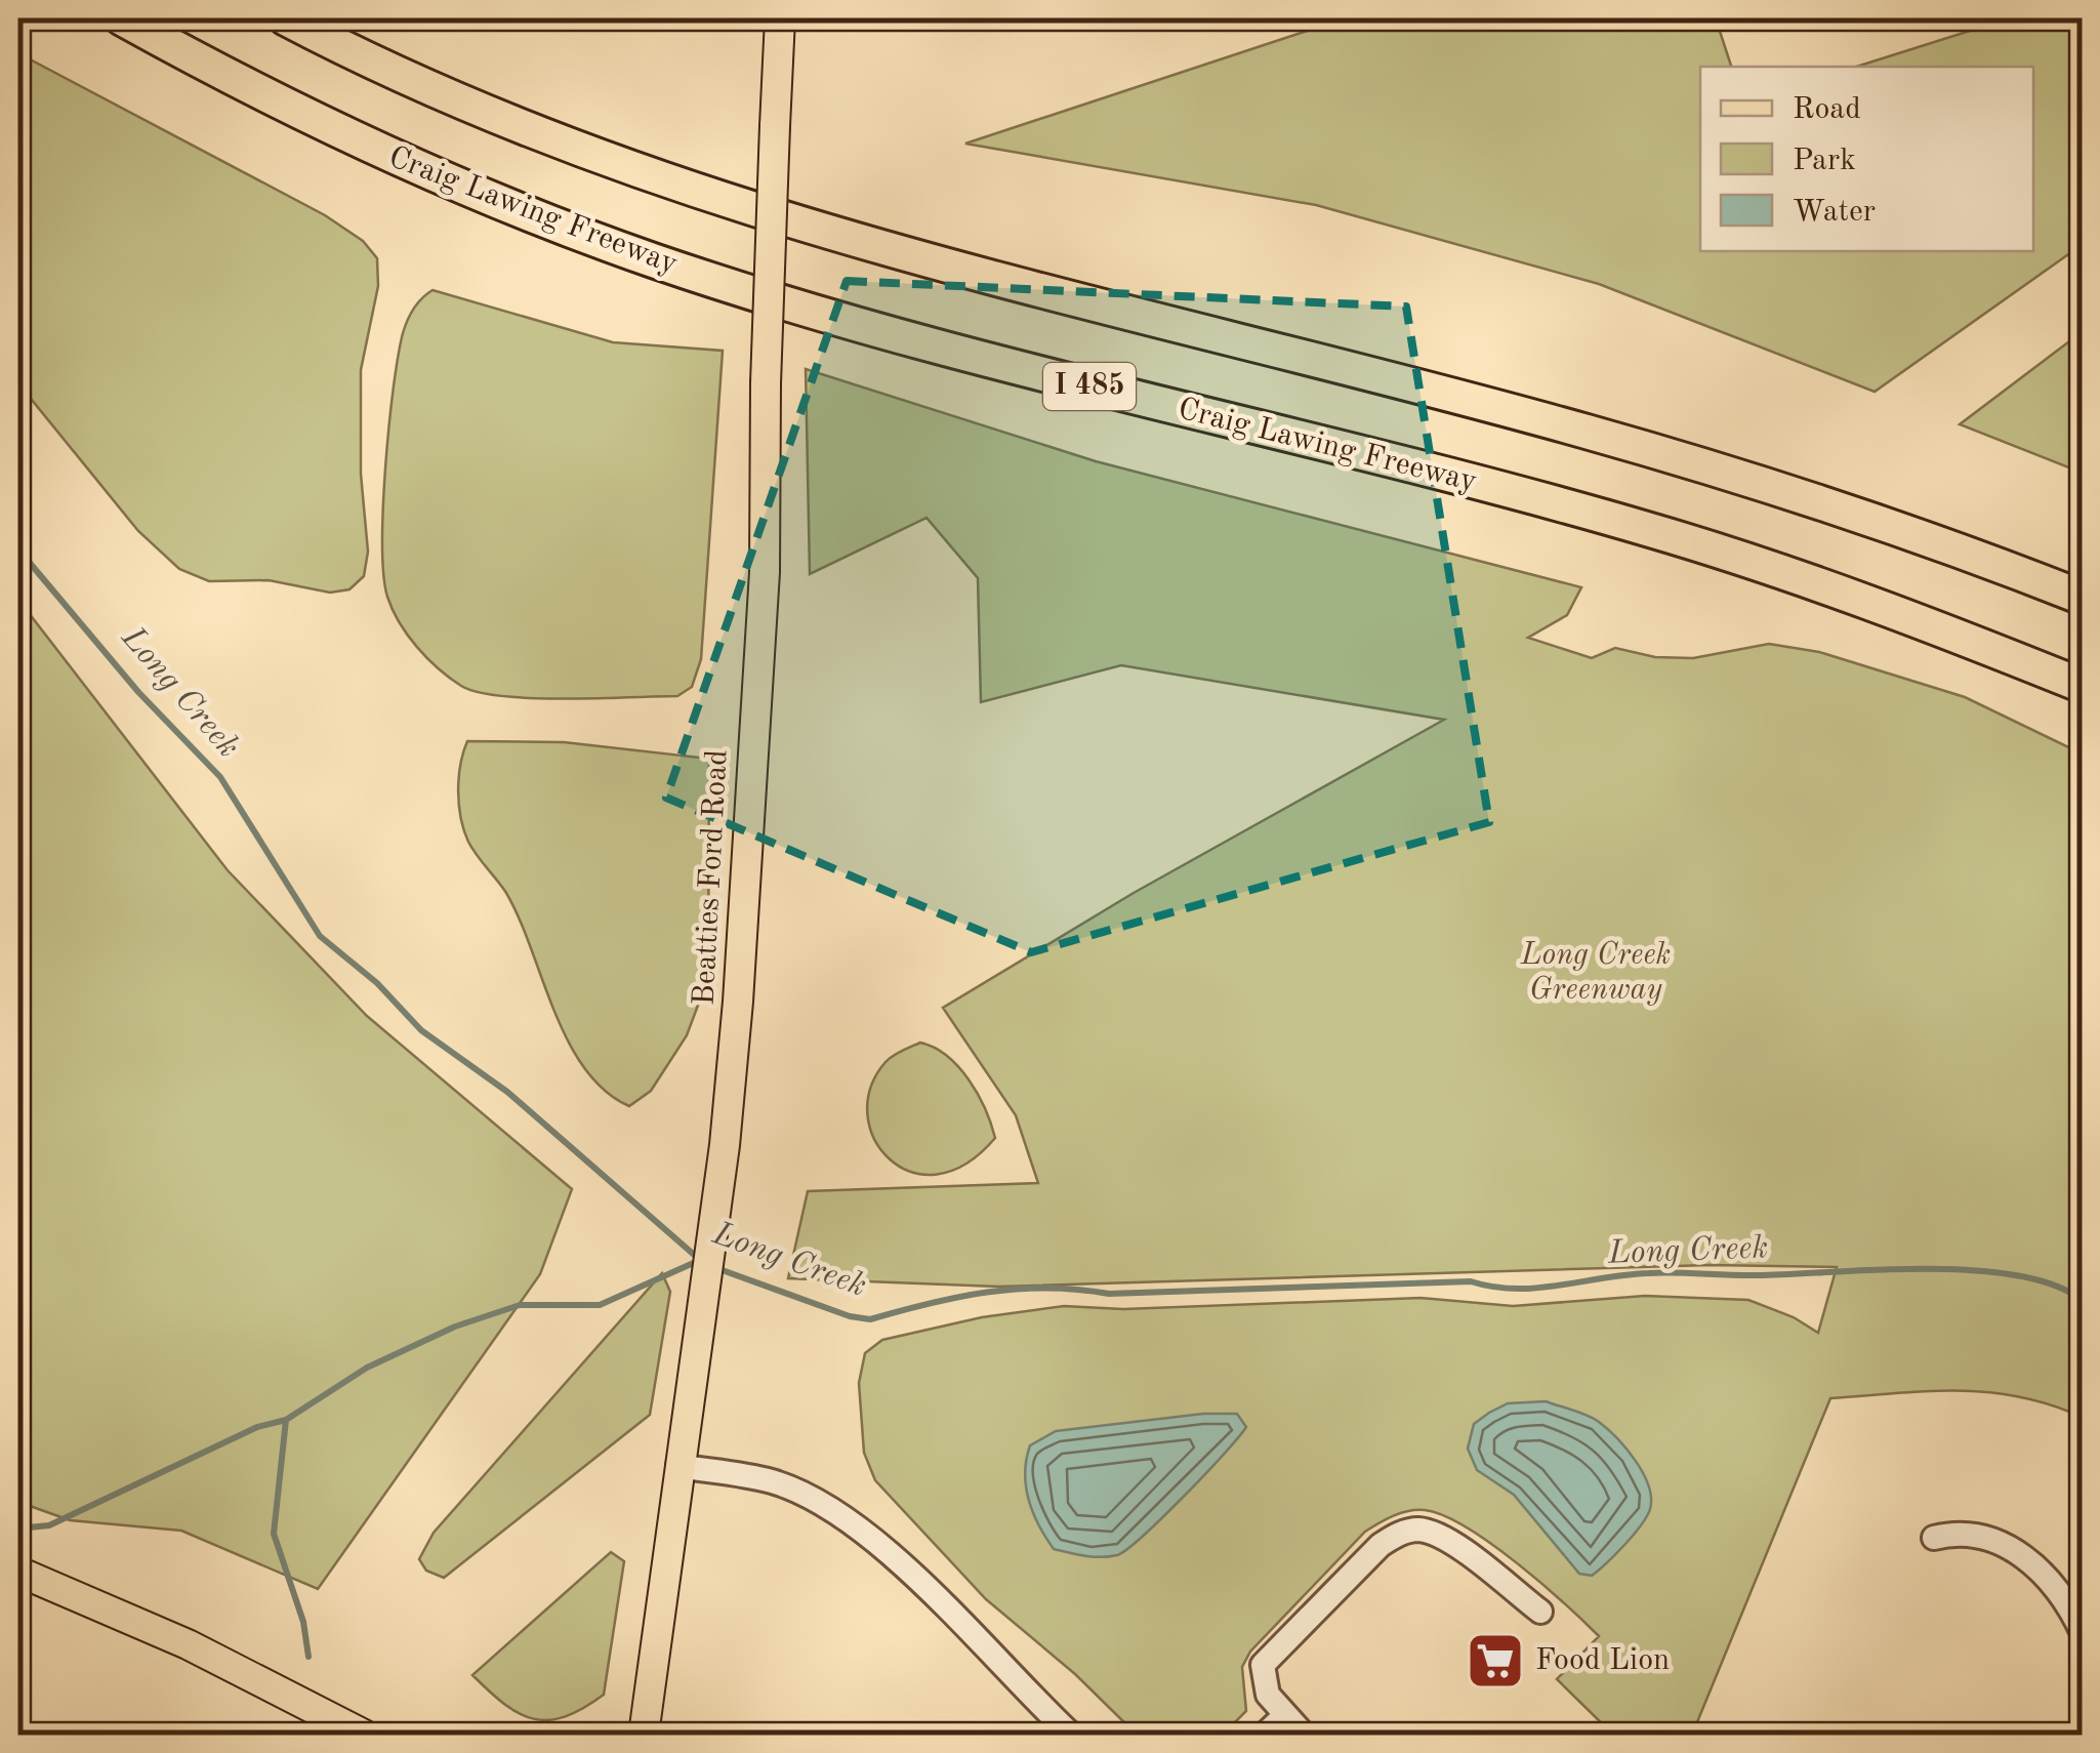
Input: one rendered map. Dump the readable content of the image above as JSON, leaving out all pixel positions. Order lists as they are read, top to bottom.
{
  "streets": {
    "highway": ["Craig Lawing Freeway", "I 485"],
    "main road": ["Beatties Ford Road"]
  },
  "water": ["Long Creek"],
  "parks": ["Long Creek Greenway"],
  "places": {
    "supermarket": ["Food Lion"]
  },
  "legend": ["Road", "Park", "Water"]
}
